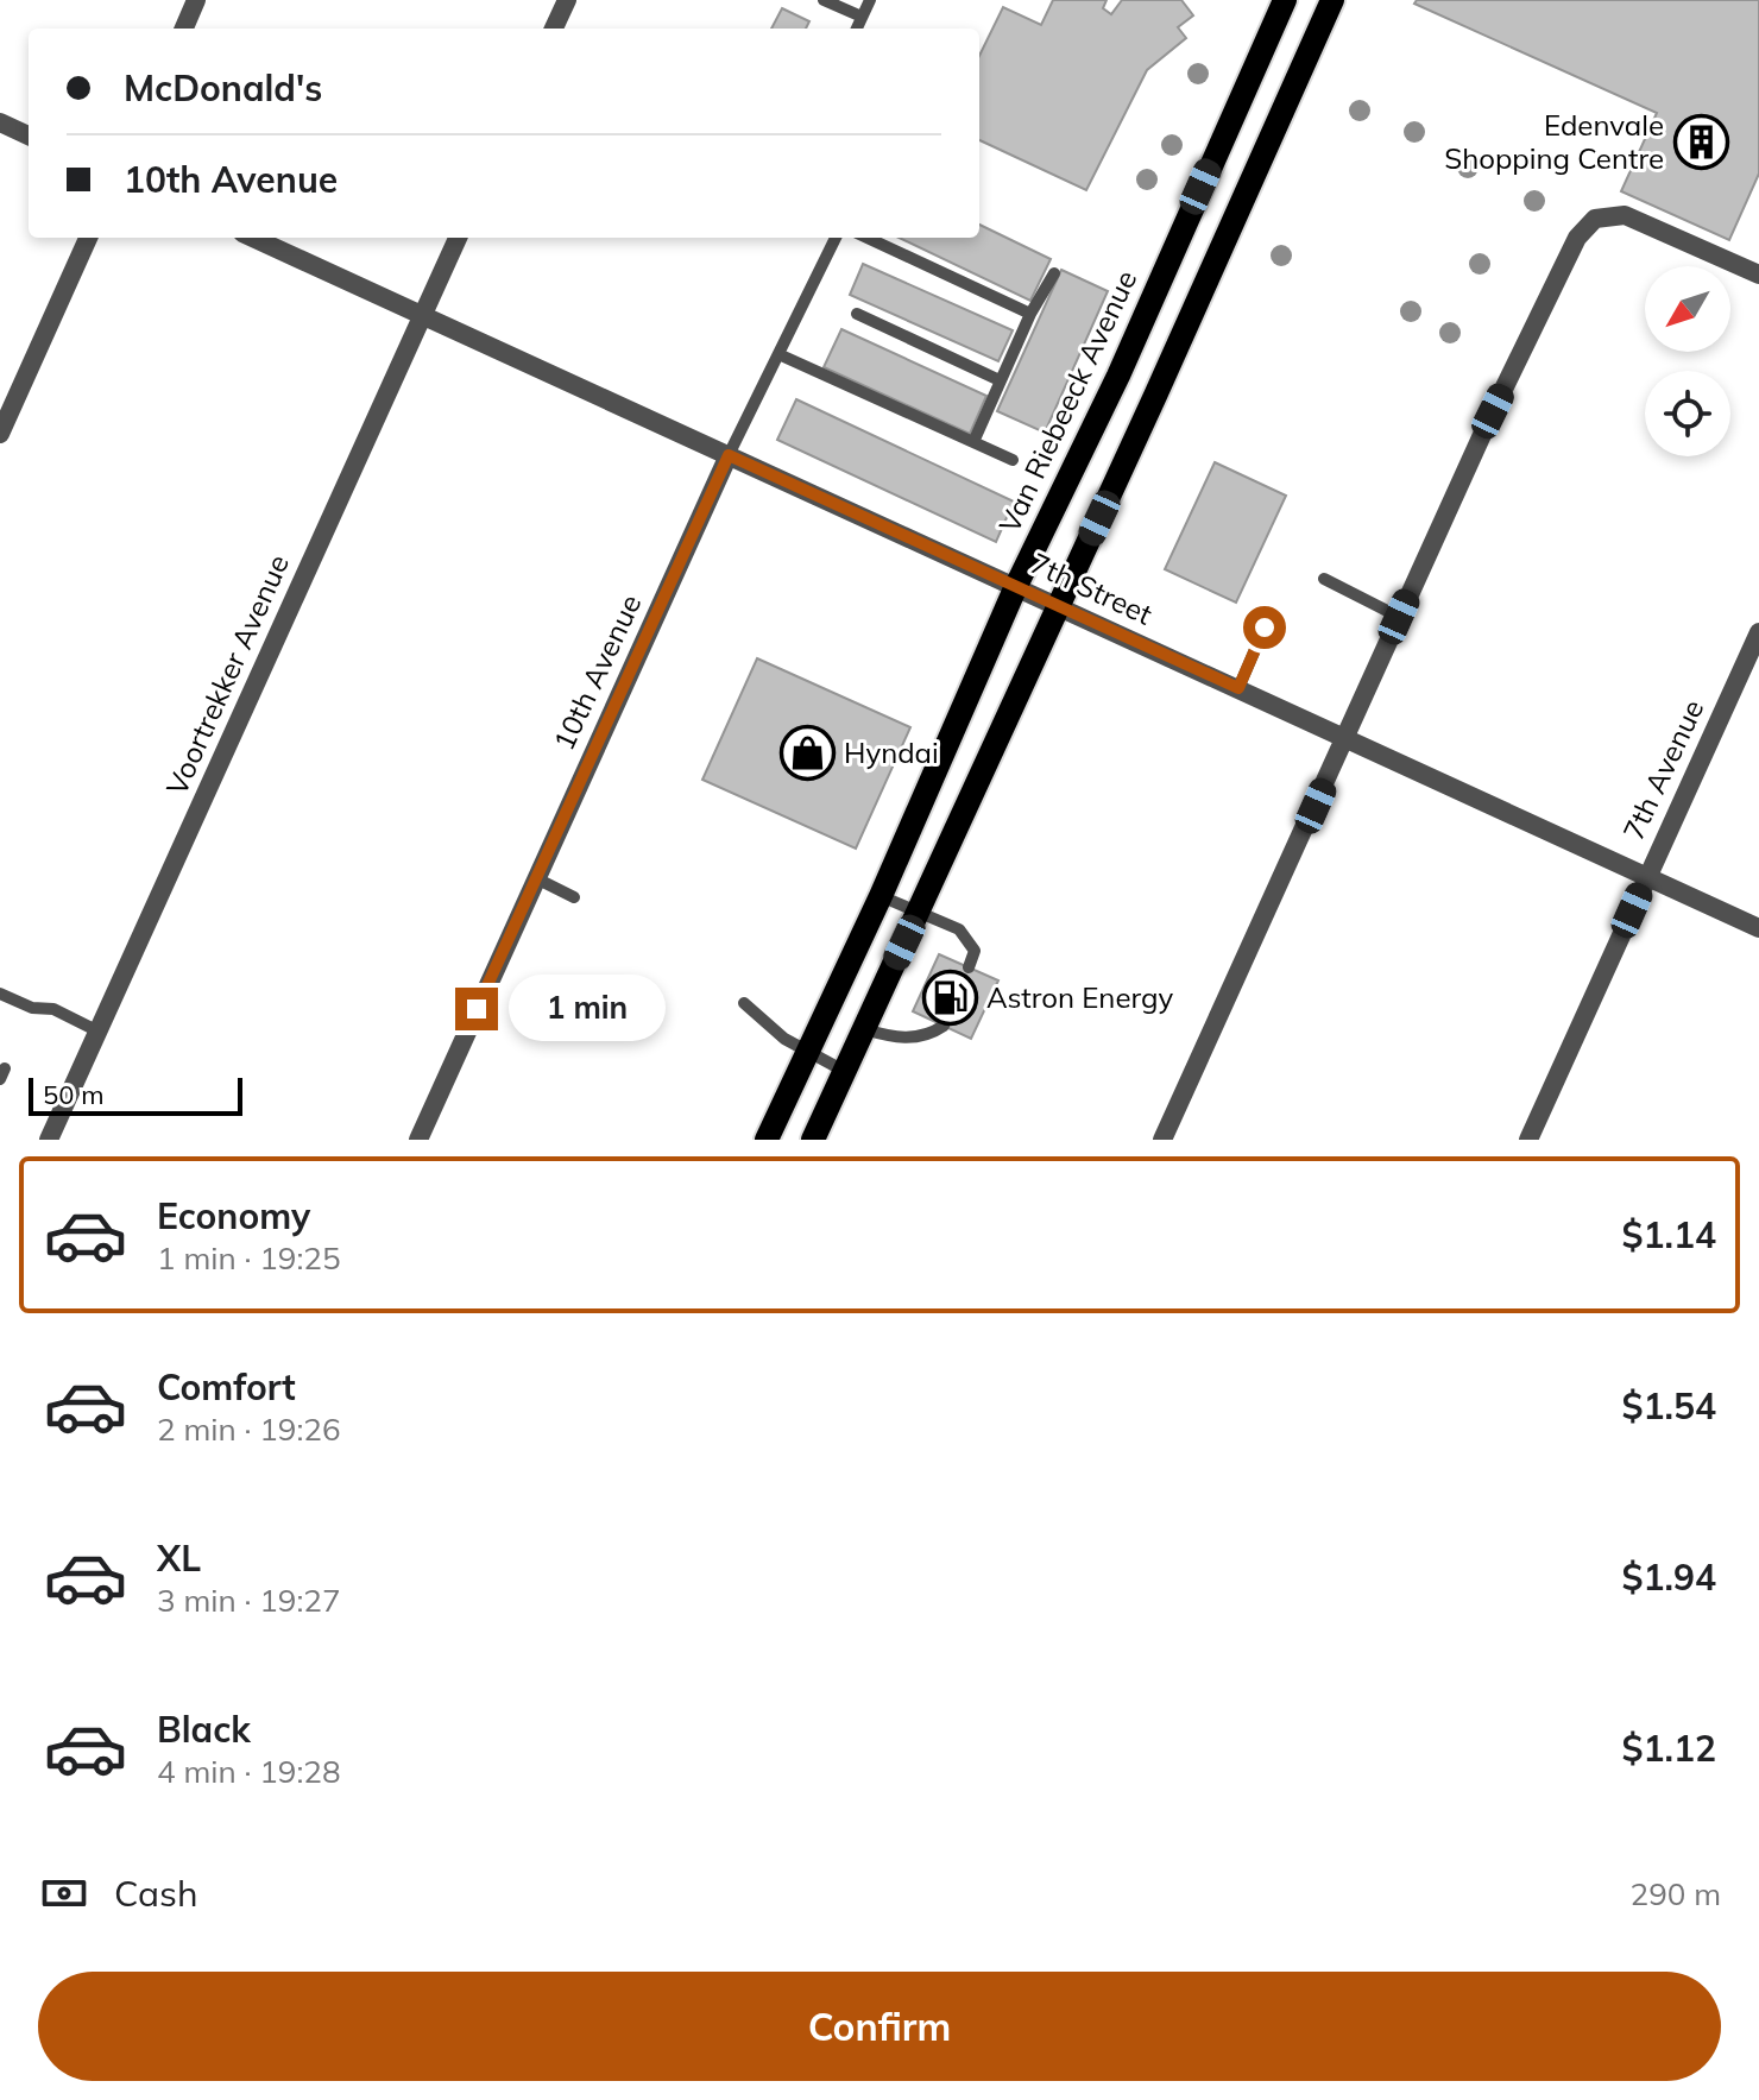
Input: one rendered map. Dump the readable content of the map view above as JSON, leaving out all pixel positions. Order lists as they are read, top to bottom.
{
  "streets": {
    "main road": ["Van Riebeeck Avenue"],
    "street": [
      "7th Street",
      "10th Avenue",
      "Voortrekker Avenue",
      "7th Avenue"
    ]
  },
  "crossings": [
    ["Van Riebeeck Avenue", "7th Street"],
    ["7th Street", "10th Avenue"],
    ["7th Street", "Voortrekker Avenue"],
    ["7th Street", "7th Avenue"]
  ],
  "places": {
    "building": ["Edenvale Shopping Centre"],
    "shop": ["Hyndai"],
    "fuel station": ["Astron Energy"]
  },
  "scale_bar": "50 m",
  "north": "bottom left",
  "page": {
    "banner": ["McDonald's", "10th Avenue"],
    "bubble": "1 min",
    "scale": "50 m",
    "list": [
      {
        "name": "Economy",
        "note": "1 min · 19:25",
        "value": "$1.14"
      },
      {
        "name": "Comfort",
        "note": "2 min · 19:26",
        "value": "$1.54"
      },
      {
        "name": "XL",
        "note": "3 min · 19:27",
        "value": "$1.94"
      },
      {
        "name": "Black",
        "note": "4 min · 19:28",
        "value": "$1.12"
      }
    ],
    "pay": ["Cash", "290 m"],
    "buttons": "Confirm"
  }
}
